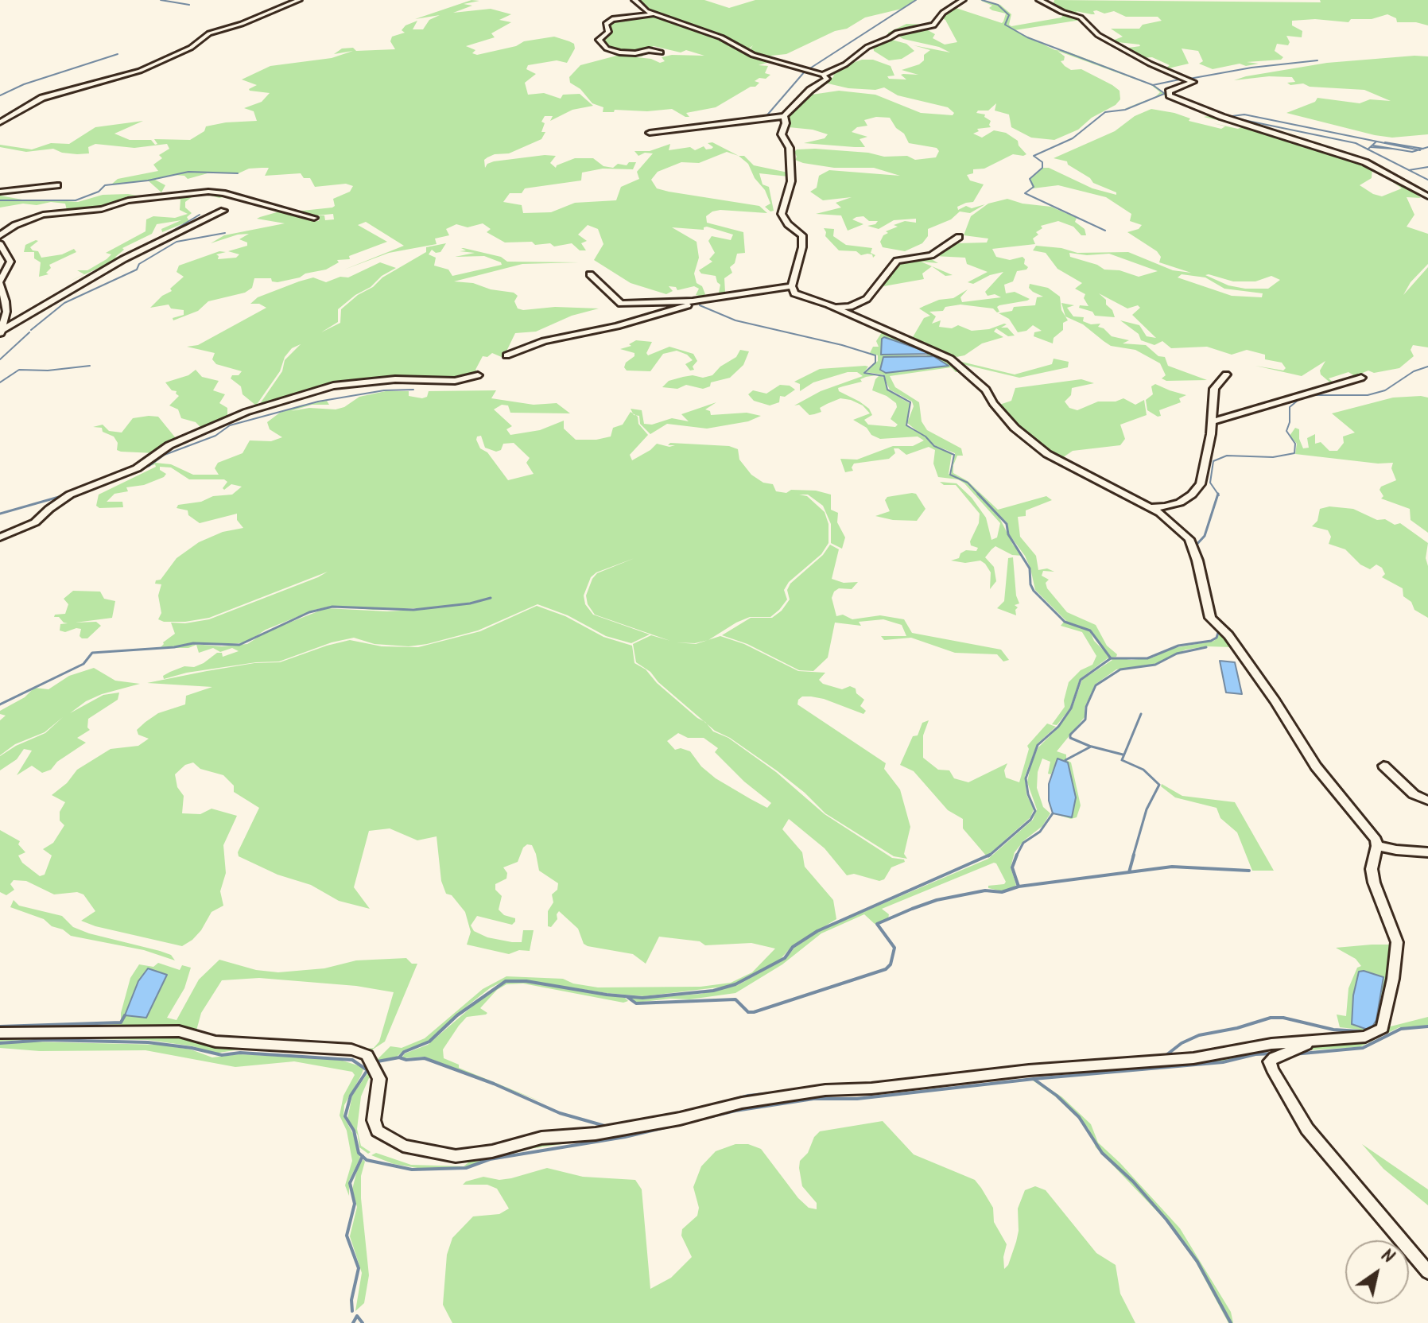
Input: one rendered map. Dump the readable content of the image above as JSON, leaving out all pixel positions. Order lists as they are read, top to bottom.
{
  "north": "top right"
}
